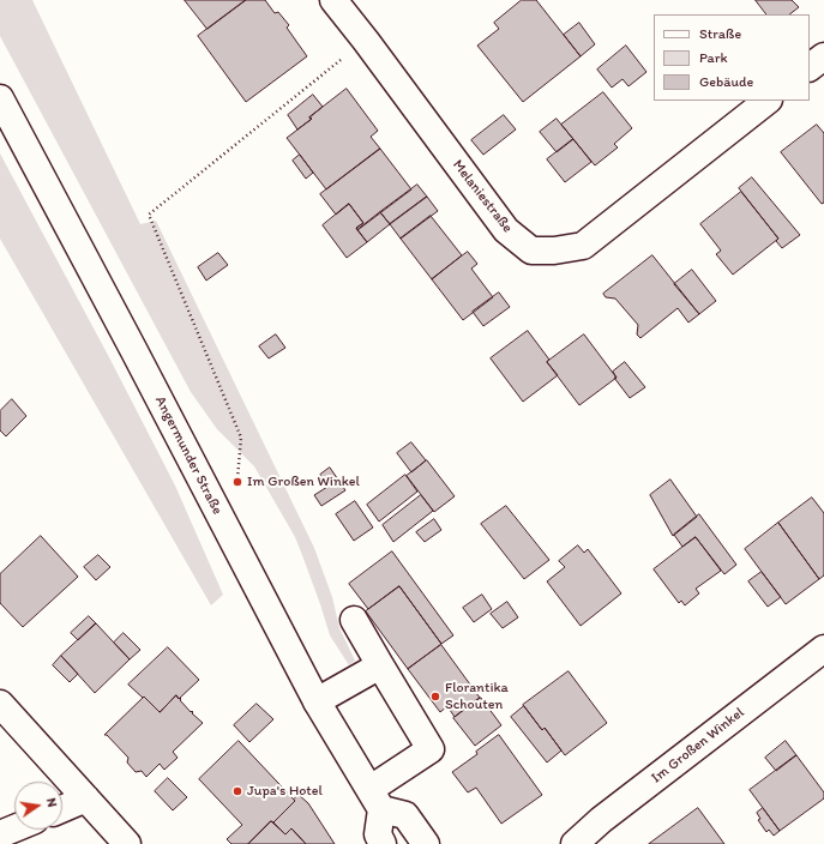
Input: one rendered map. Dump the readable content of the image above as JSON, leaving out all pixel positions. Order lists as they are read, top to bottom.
{
  "streets": {
    "street": ["Melaniestraße", "Angermunder Straße", "Im Großen Winkel"]
  },
  "places": ["Im Großen Winkel", "Florantika Schouten", "Jupa's Hotel"],
  "legend": ["Straße", "Park", "Gebäude"],
  "north": "right"
}
